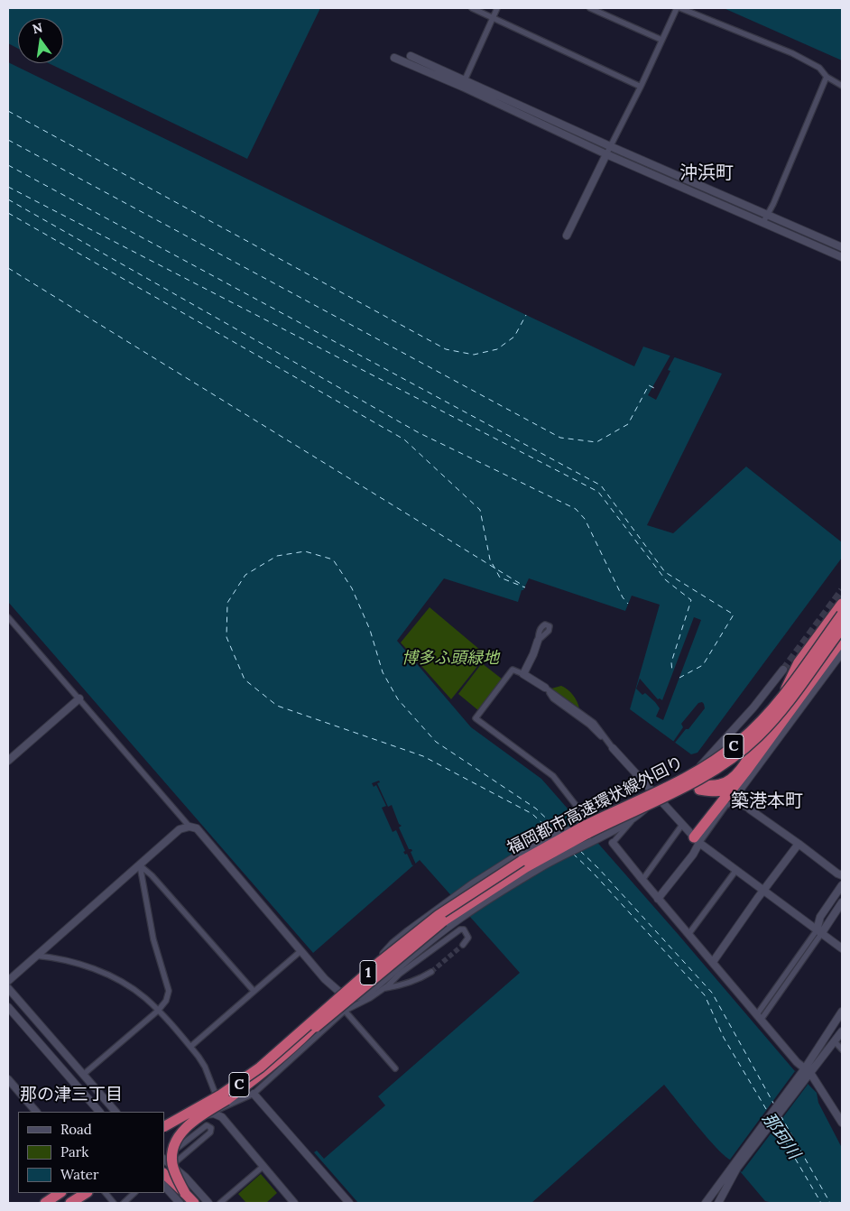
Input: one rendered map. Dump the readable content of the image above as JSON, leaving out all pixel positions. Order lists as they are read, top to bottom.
{
  "streets": {
    "highway": ["C", "福岡都市高速環状線外回り", "1"]
  },
  "districts": ["沖浜町", "築港本町", "那の津三丁目"],
  "water": ["那珂川"],
  "parks": ["博多ふ頭緑地"],
  "legend": ["Road", "Park", "Water"],
  "north": "top"
}
